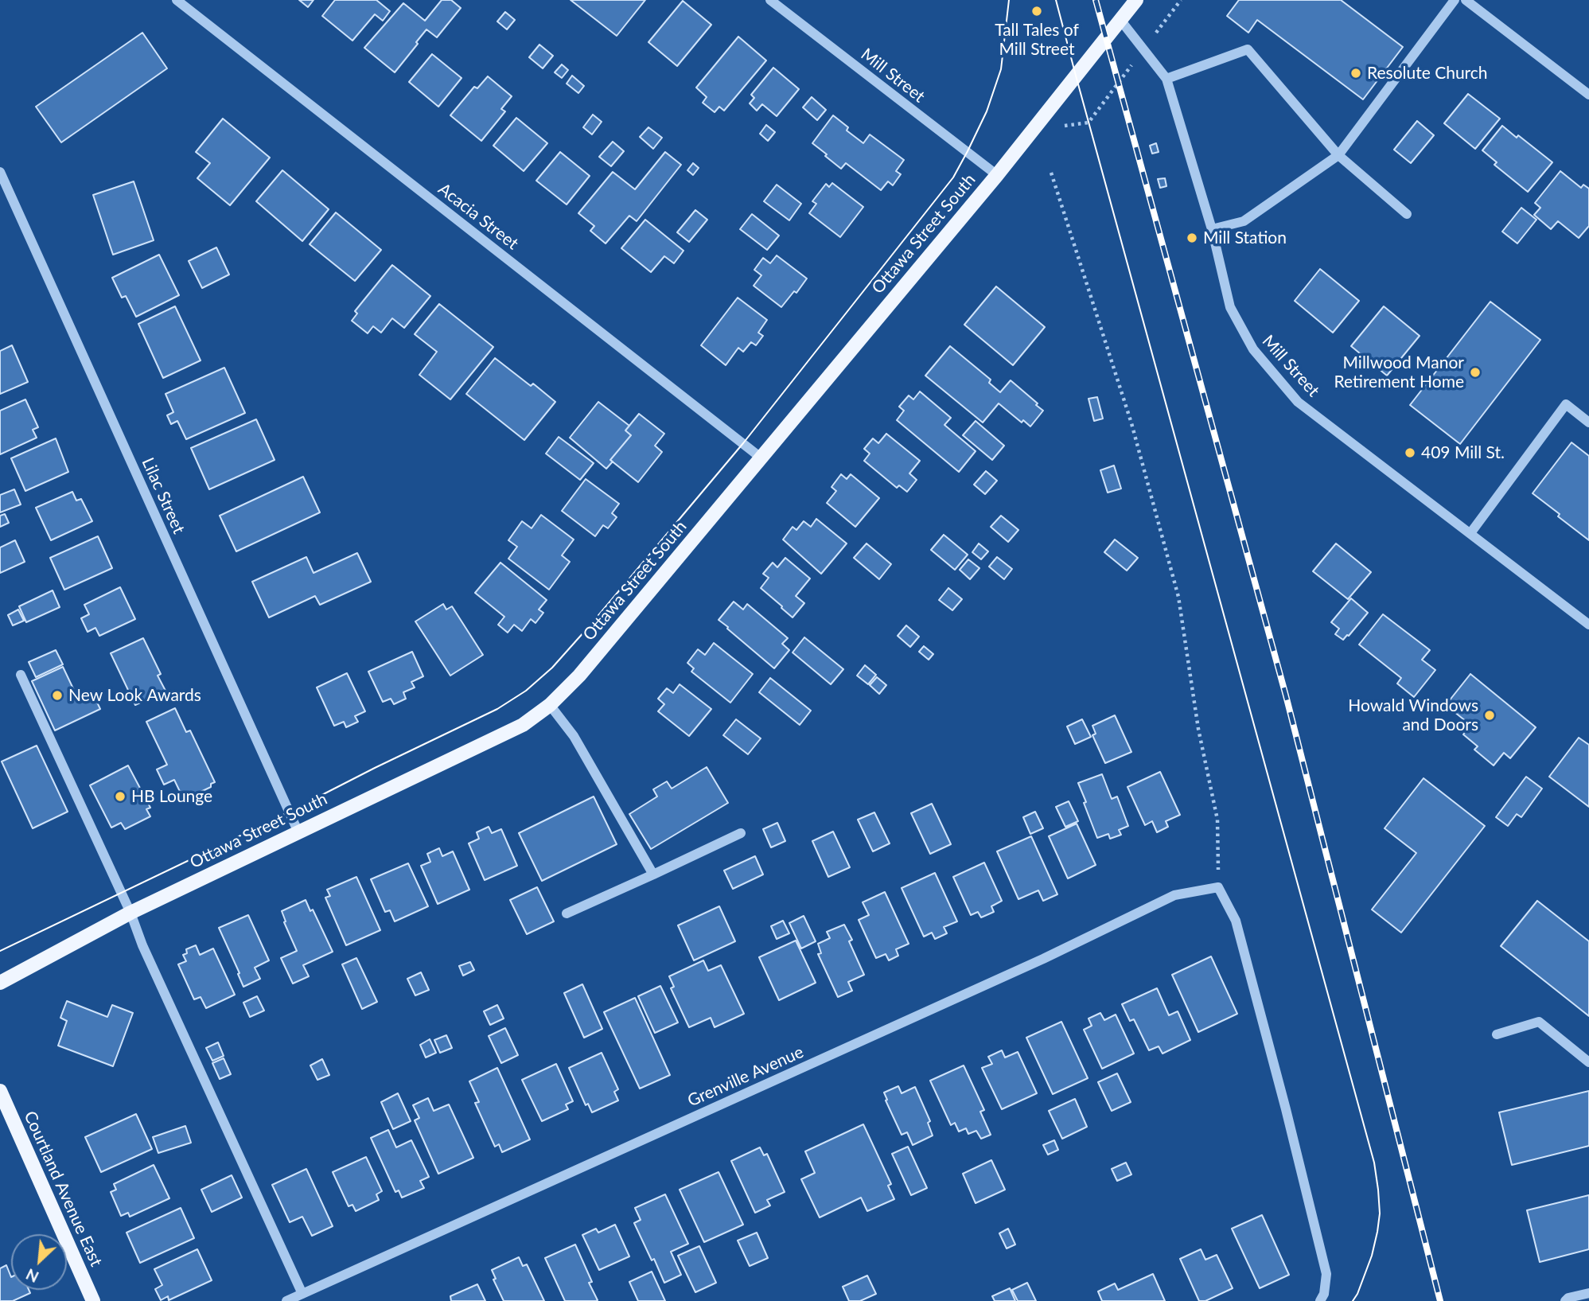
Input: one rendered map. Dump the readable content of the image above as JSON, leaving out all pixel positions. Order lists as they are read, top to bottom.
{
  "streets": {
    "main road": ["Ottawa Street South", "Courtland Avenue East"],
    "street": [
      "Mill Street",
      "Acacia Street",
      "Lilac Street",
      "Grenville Avenue"
    ]
  },
  "crossings": [
    ["Mill Street", "Ottawa Street South"],
    ["Acacia Street", "Ottawa Street South"],
    ["Ottawa Street South", "Lilac Street"]
  ],
  "places": [
    "Tall Tales of Mill Street",
    "Resolute Church",
    "Mill Station",
    "Millwood Manor Retirement Home",
    "409 Mill St.",
    "New Look Awards",
    "Howald Windows and Doors",
    "HB Lounge"
  ],
  "north": "bottom left"
}
